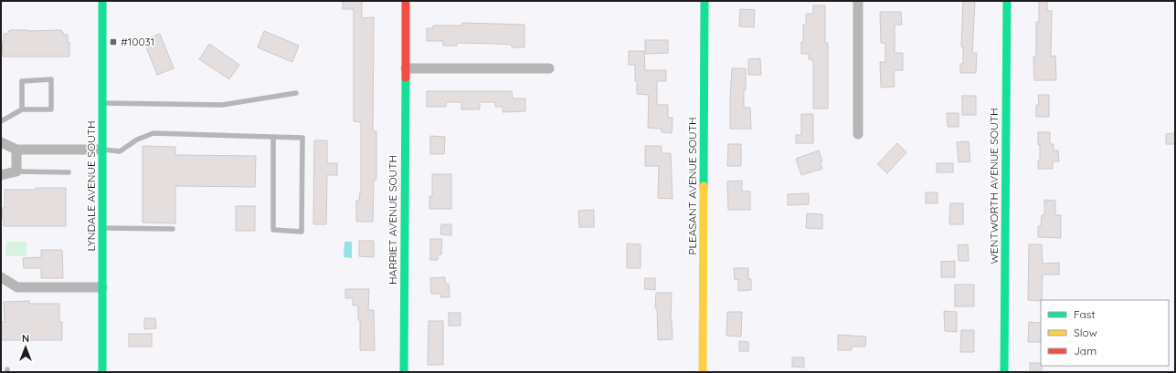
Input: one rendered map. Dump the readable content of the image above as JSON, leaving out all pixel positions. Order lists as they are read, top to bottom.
{
  "streets": {
    "street": [
      "LYNDALE AVENUE SOUTH",
      "PLEASANT AVENUE SOUTH",
      "WENTWORTH AVENUE SOUTH",
      "HARRIET AVENUE SOUTH"
    ]
  },
  "places": {
    "transit": ["#10031"]
  },
  "legend": ["Fast", "Slow", "Jam"],
  "north": "top"
}
